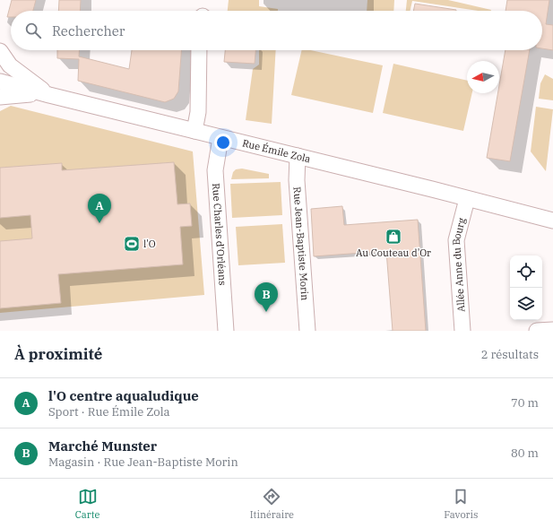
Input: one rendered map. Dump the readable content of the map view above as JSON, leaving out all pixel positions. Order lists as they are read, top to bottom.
{
  "streets": {
    "street": [
      "Rue Émile Zola",
      "Rue Charles d'Orléans",
      "Rue Jean-Baptiste Morin",
      "Allée Anne du Bourg"
    ]
  },
  "crossings": [
    ["Rue Émile Zola", "Rue Charles d'Orléans"],
    ["Rue Émile Zola", "Rue Jean-Baptiste Morin"],
    ["Rue Émile Zola", "Allée Anne du Bourg"]
  ],
  "places": {
    "shop": ["Au Couteau d'Or"],
    "sports": ["l'O"]
  },
  "north": "left",
  "page": {
    "search": "Rechercher",
    "pins": ["A", "B"],
    "heading": ["À proximité", "2 résultats"],
    "list": [
      {
        "mark": "A",
        "name": "l'O centre aqualudique",
        "note": "Sport · Rue Émile Zola",
        "value": "70 m"
      },
      {
        "mark": "B",
        "name": "Marché Munster",
        "note": "Magasin · Rue Jean-Baptiste Morin",
        "value": "80 m"
      }
    ],
    "nav": ["Carte", "Itinéraire", "Favoris"]
  }
}
